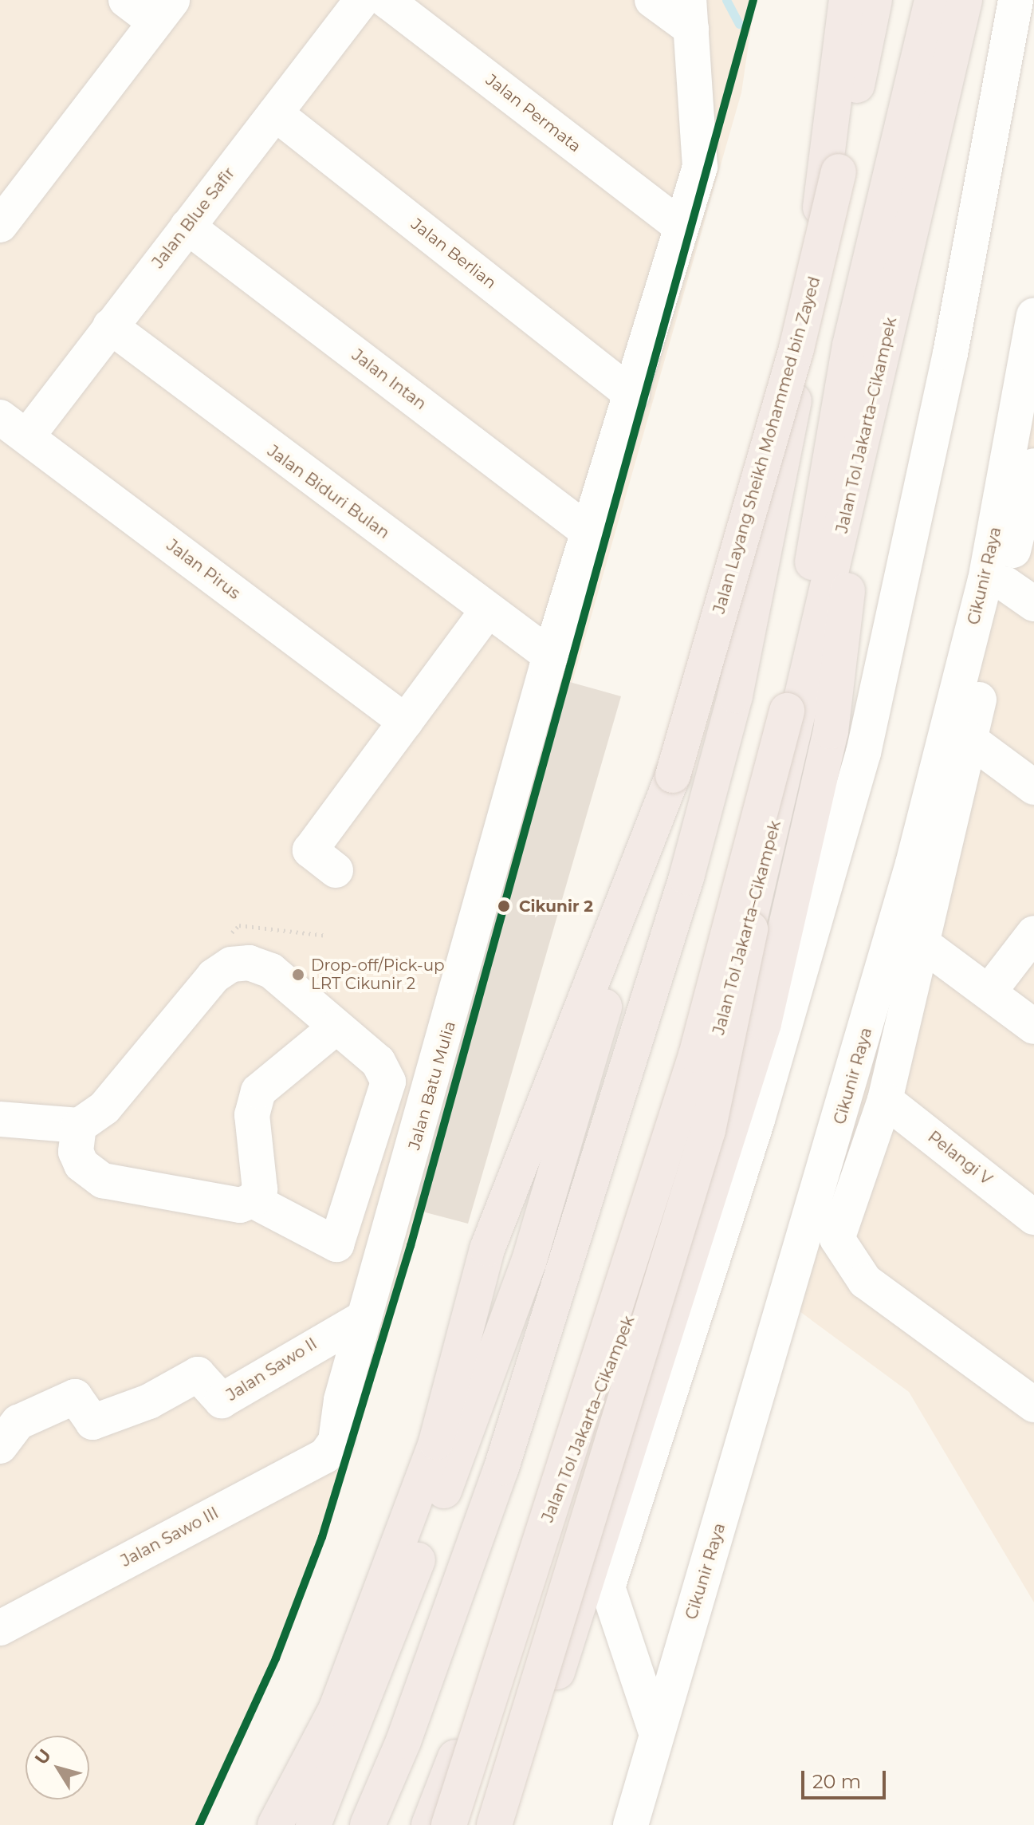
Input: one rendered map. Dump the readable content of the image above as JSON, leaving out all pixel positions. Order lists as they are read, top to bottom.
{
  "streets": {
    "highway": ["Jalan Tol Jakarta–Cikampek", "Jalan Layang Sheikh Mohammed bin Zayed"],
    "street": [
      "Jalan Permata",
      "Jalan Blue Safir",
      "Jalan Berlian",
      "Jalan Intan",
      "Jalan Biduri Bulan",
      "Jalan Pirus",
      "Cikunir Raya",
      "Jalan Batu Mulia",
      "Pelangi V",
      "Jalan Sawo II",
      "Jalan Sawo III"
    ]
  },
  "crossings": [
    ["Jalan Permata", "Jalan Batu Mulia"],
    ["Jalan Blue Safir", "Jalan Berlian"],
    ["Jalan Blue Safir", "Jalan Intan"],
    ["Jalan Blue Safir", "Jalan Biduri Bulan"],
    ["Jalan Blue Safir", "Jalan Pirus"],
    ["Jalan Berlian", "Jalan Batu Mulia"],
    ["Jalan Intan", "Jalan Batu Mulia"],
    ["Jalan Biduri Bulan", "Jalan Batu Mulia"],
    ["Jalan Batu Mulia", "Jalan Sawo II"],
    ["Jalan Batu Mulia", "Jalan Sawo III"]
  ],
  "places": ["Cikunir 2", "Drop-off/Pick-up LRT Cikunir 2"],
  "scale_bar": "20 m",
  "north": "top left"
}
